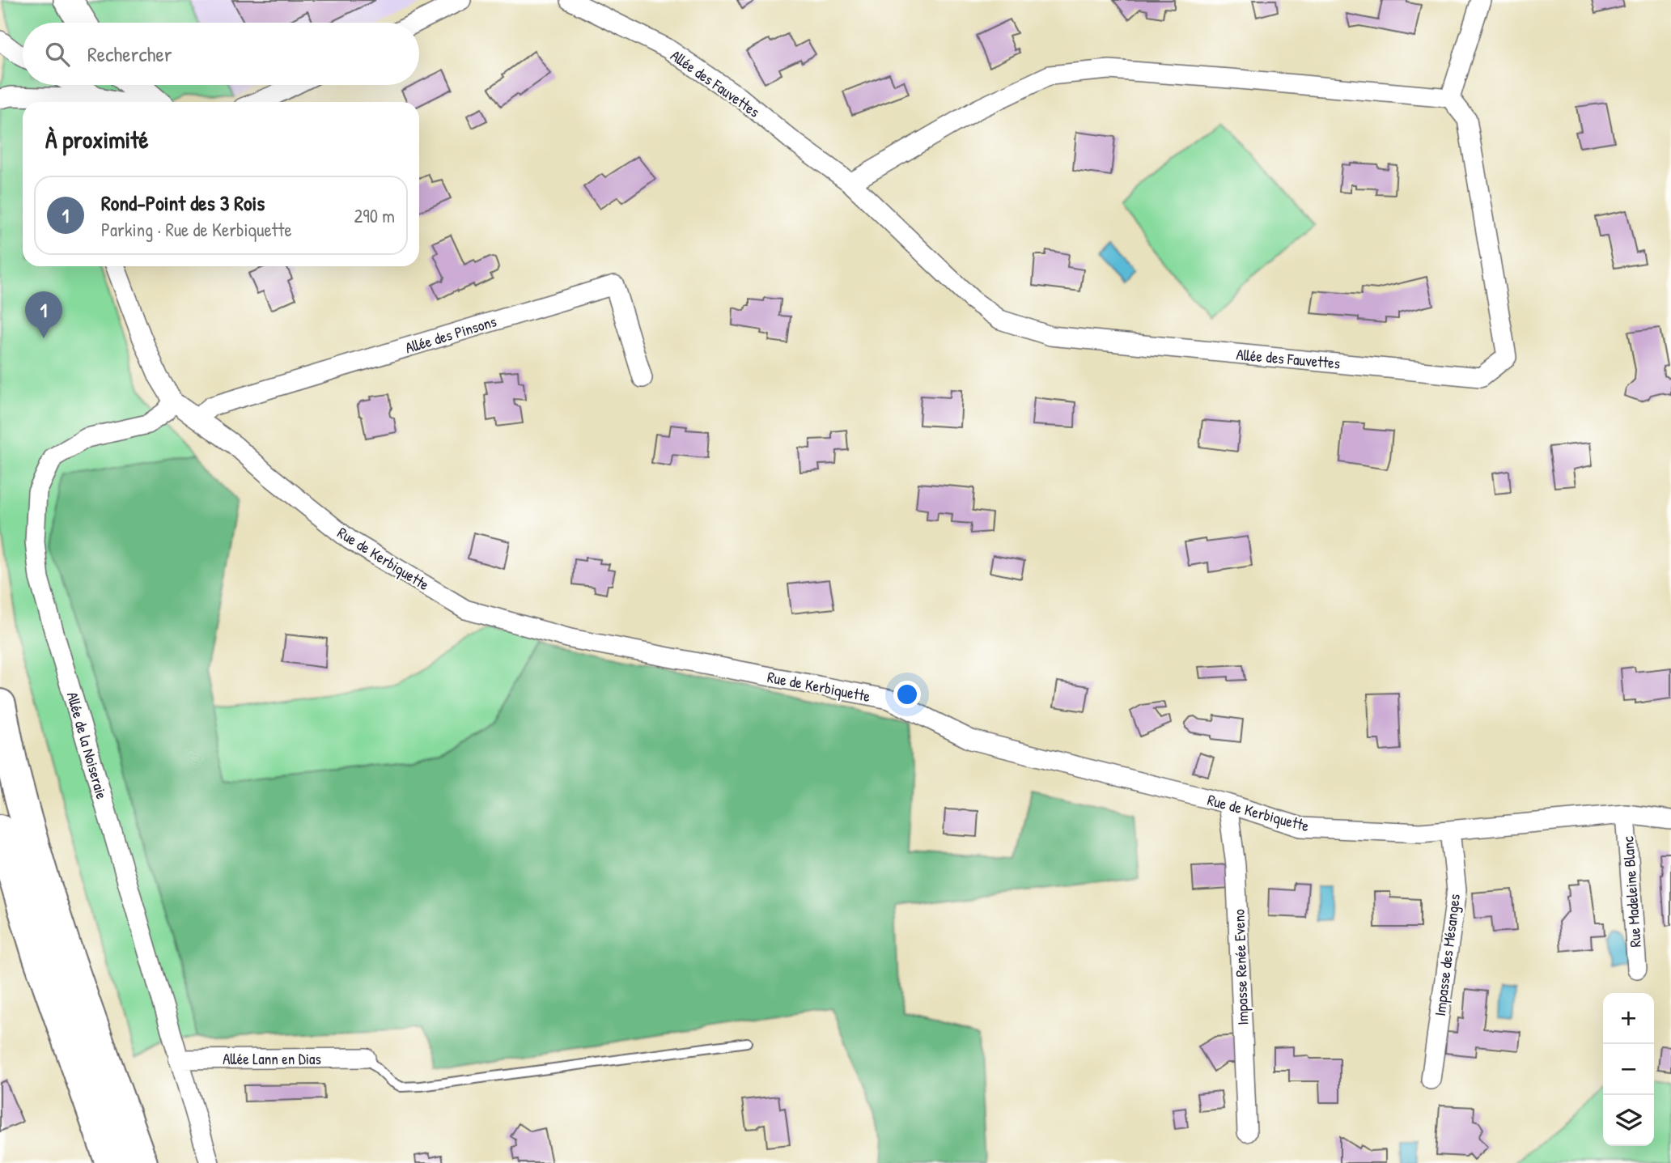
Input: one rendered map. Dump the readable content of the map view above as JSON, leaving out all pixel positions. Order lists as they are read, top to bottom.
{
  "streets": {
    "street": [
      "Allée des Fauvettes",
      "Allée des Pinsons",
      "Rue de Kerbiquette",
      "Allée de la Noiseraie",
      "Rue Madeleine Blanc",
      "Impasse des Mésanges",
      "Impasse Renée Eveno",
      "Allée Lann en Dias"
    ]
  },
  "crossings": [
    ["Allée des Pinsons", "Rue de Kerbiquette"],
    ["Rue de Kerbiquette", "Allée de la Noiseraie"],
    ["Rue de Kerbiquette", "Rue Madeleine Blanc"],
    ["Rue de Kerbiquette", "Impasse des Mésanges"],
    ["Rue de Kerbiquette", "Impasse Renée Eveno"],
    ["Allée de la Noiseraie", "Allée Lann en Dias"]
  ],
  "page": {
    "search": "Rechercher",
    "heading": "À proximité",
    "list": [
      {
        "mark": "1",
        "name": "Rond-Point des 3 Rois",
        "note": "Parking · Rue de Kerbiquette",
        "value": "290 m"
      }
    ],
    "pins": "1",
    "map_buttons": ["+", "−"]
  }
}
